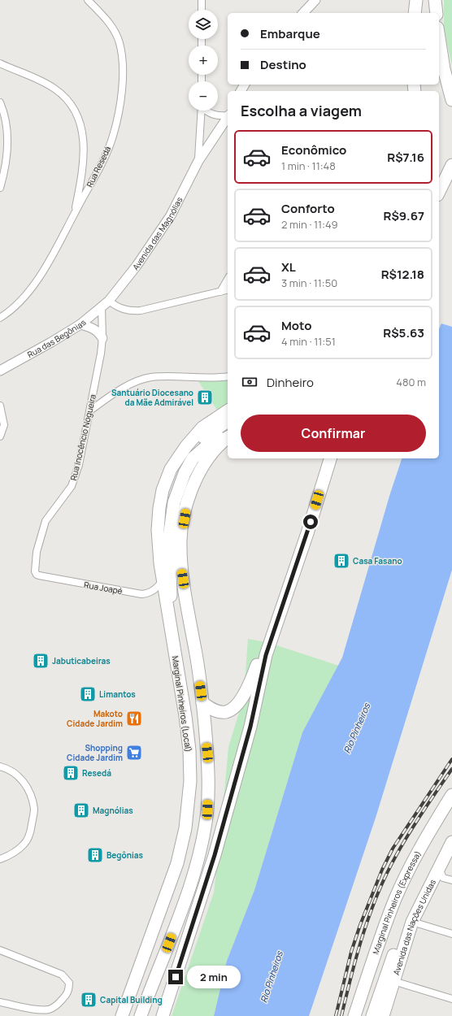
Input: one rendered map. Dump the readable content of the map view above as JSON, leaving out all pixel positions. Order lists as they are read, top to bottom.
{
  "streets": {
    "highway": ["Marginal Pinheiros (Local)", "Marginal Pinheiros (Expressa)", "Avenida das Nações Unidas"],
    "main road": ["Avenida das Magnólias", "Rua das Begônias"],
    "street": ["Rua Resedá", "Rua Inocêncio Nogueira", "Rua Joapé"]
  },
  "crossings": [
    ["Avenida das Magnólias", "Rua das Begônias"],
    ["Rua das Begônias", "Rua Inocêncio Nogueira"],
    ["Rua Inocêncio Nogueira", "Rua Joapé"],
    ["Rua Joapé", "Marginal Pinheiros (Local)"]
  ],
  "water": ["Rio Pinheiros"],
  "places": {
    "building": [
      "Santuário Diocesano da Mãe Admirável",
      "Casa Fasano",
      "Jabuticabeiras",
      "Limantos",
      "Resedá",
      "Magnólias",
      "Begônias",
      "Capital Building"
    ],
    "restaurant": ["Makoto Cidade Jardim"],
    "supermarket": ["Shopping Cidade Jardim"]
  },
  "page": {
    "map_buttons": ["+", "−"],
    "banner": ["Embarque", "Destino"],
    "heading": "Escolha a viagem",
    "list": [
      {
        "name": "Econômico",
        "note": "1 min · 11:48",
        "value": "R$7.16"
      },
      {
        "name": "Conforto",
        "note": "2 min · 11:49",
        "value": "R$9.67"
      },
      {
        "name": "XL",
        "note": "3 min · 11:50",
        "value": "R$12.18"
      },
      {
        "name": "Moto",
        "note": "4 min · 11:51",
        "value": "R$5.63"
      }
    ],
    "pay": ["Dinheiro", "480 m"],
    "buttons": "Confirmar",
    "bubble": "2 min"
  }
}
